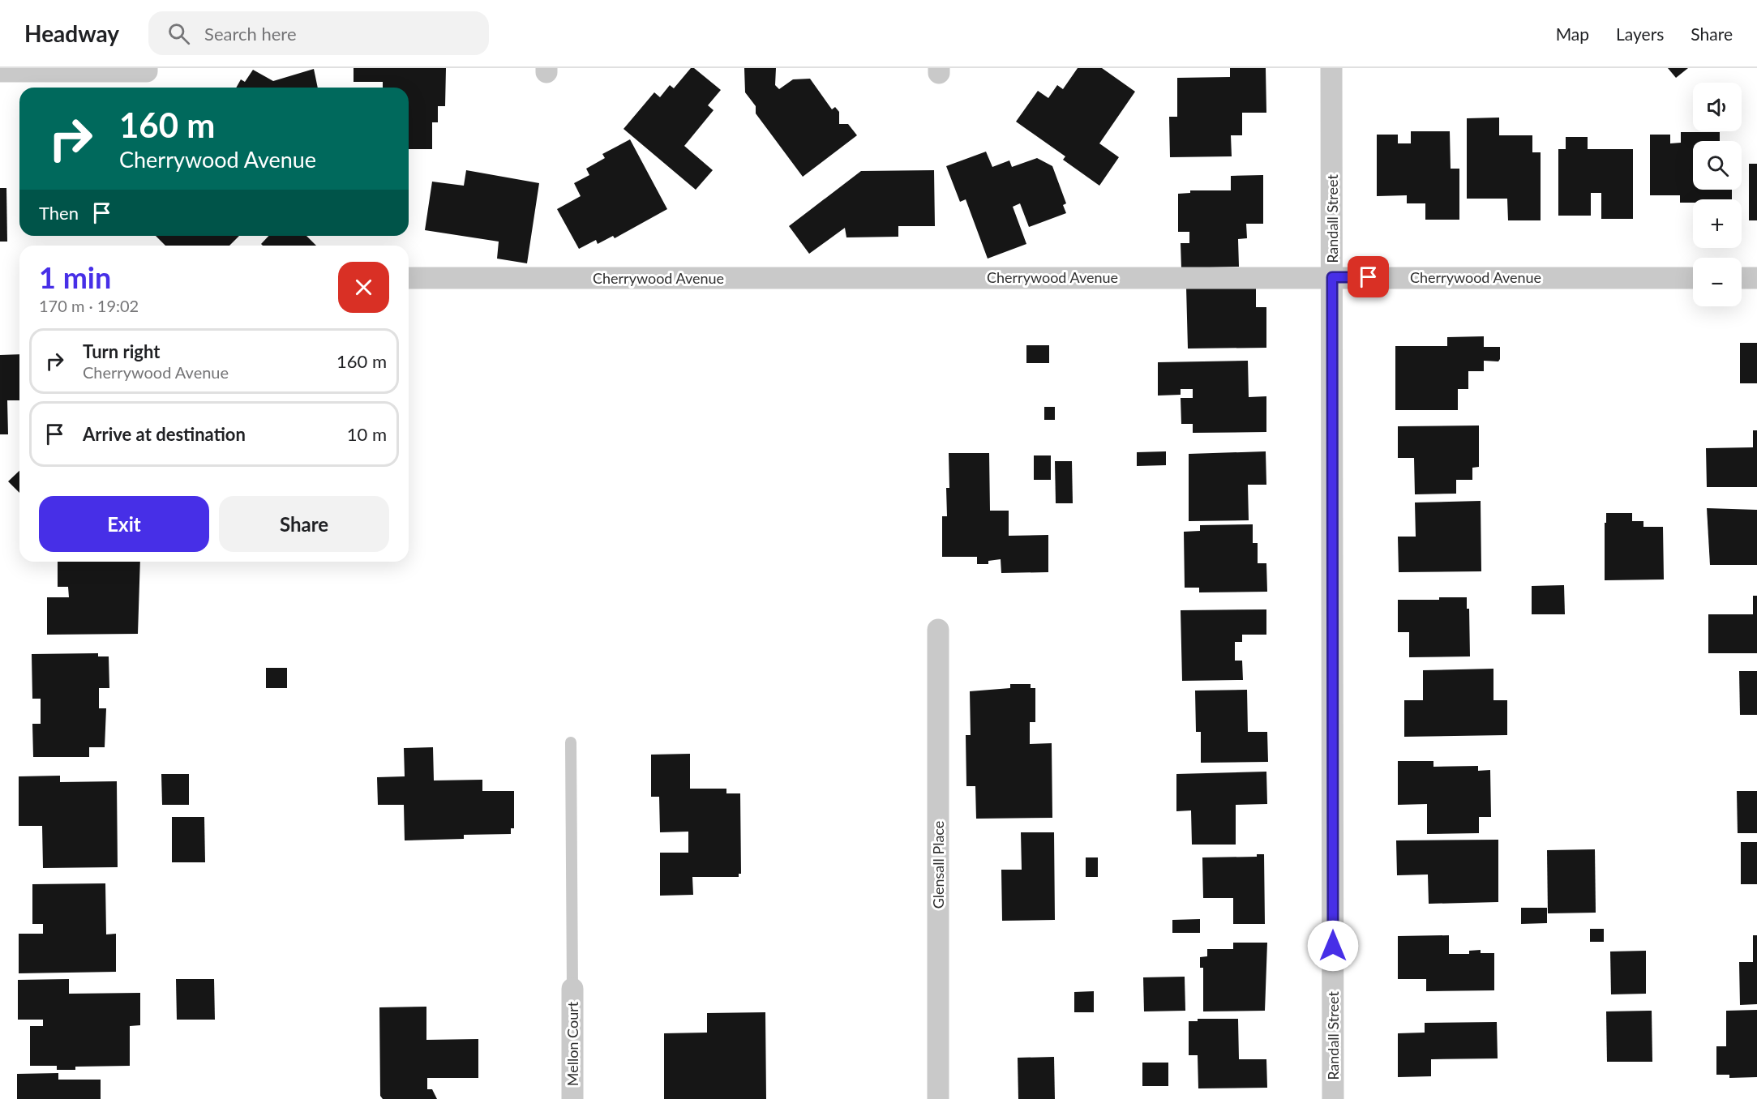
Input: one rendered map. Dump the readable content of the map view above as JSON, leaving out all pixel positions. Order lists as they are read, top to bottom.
{
  "streets": {
    "street": [
      "Randall Street",
      "Cherrywood Avenue",
      "Glensall Place",
      "Mellon Court"
    ]
  },
  "crossings": [
    ["Randall Street", "Cherrywood Avenue"]
  ],
  "page": {
    "header": "Headway",
    "search": "Search here",
    "nav": ["Map", "Layers", "Share"],
    "map_buttons": ["+", "−"],
    "turn": ["160 m", "Cherrywood Avenue"],
    "then": "Then",
    "heading": ["1 min", "170 m · 19:02"],
    "list": [
      {
        "name": "Turn right",
        "note": "Cherrywood Avenue",
        "value": "160 m"
      },
      {
        "name": "Arrive at destination",
        "value": "10 m"
      }
    ],
    "buttons": ["Exit", "Share"]
  }
}
